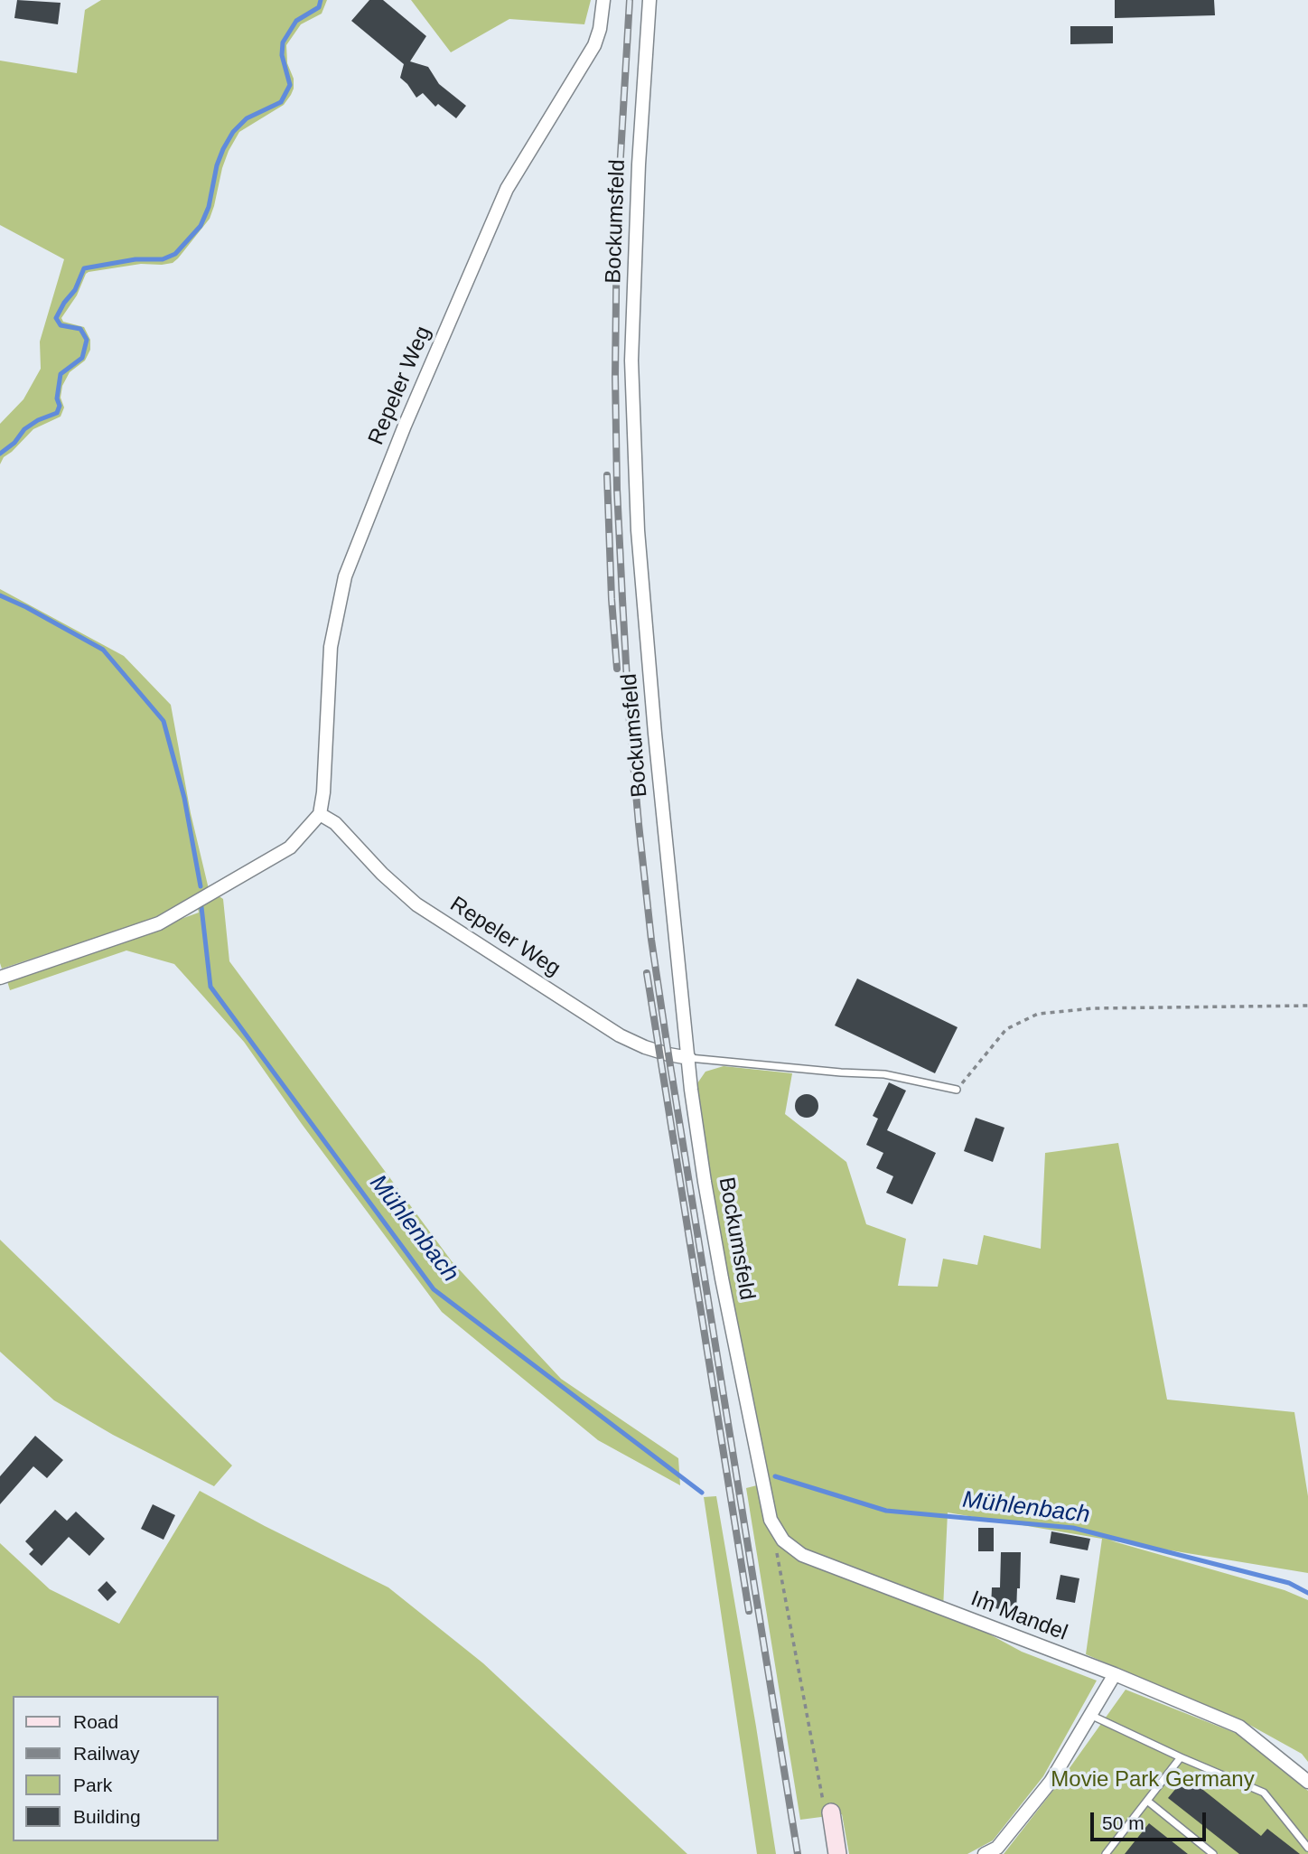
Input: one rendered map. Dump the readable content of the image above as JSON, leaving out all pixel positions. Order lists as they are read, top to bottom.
{
  "streets": {
    "street": ["Bockumsfeld", "Repeler Weg", "Im Mandel"]
  },
  "crossings": [
    ["Bockumsfeld", "Repeler Weg"],
    ["Bockumsfeld", "Im Mandel"]
  ],
  "water": ["Mühlenbach"],
  "parks": ["Movie Park Germany"],
  "legend": [
    "Road",
    "Railway",
    "Park",
    "Building"
  ],
  "scale_bar": "50 m"
}
